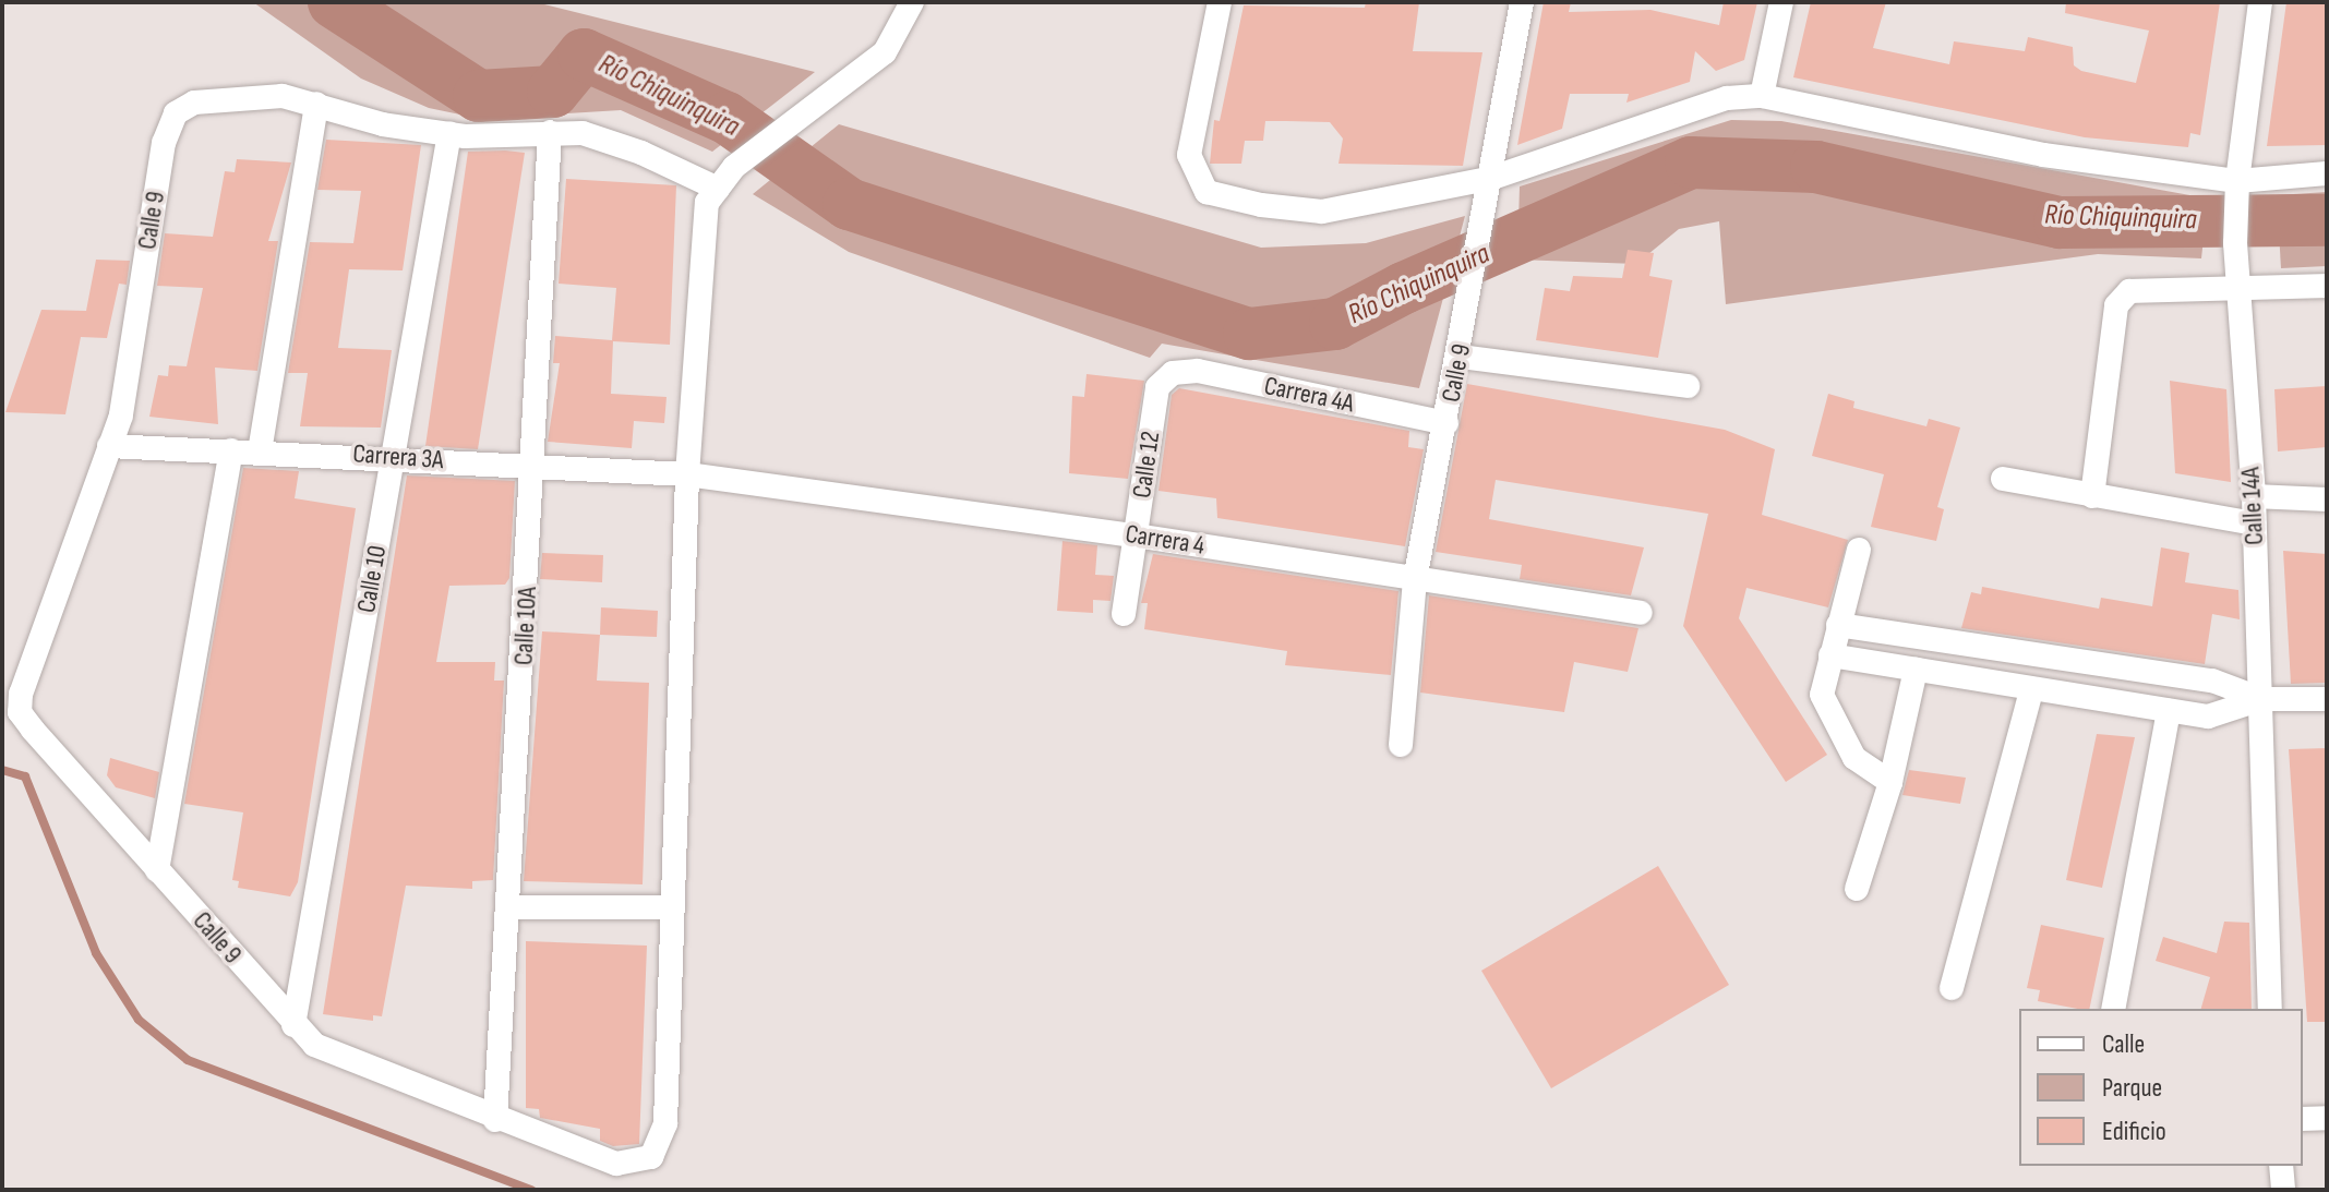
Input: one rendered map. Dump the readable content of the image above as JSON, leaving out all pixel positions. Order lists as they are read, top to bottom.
{
  "streets": {
    "street": [
      "Calle 9",
      "Carrera 4A",
      "Carrera 3A",
      "Calle 12",
      "Calle 14A",
      "Carrera 4",
      "Calle 10",
      "Calle 10A"
    ]
  },
  "crossings": [
    ["Calle 9", "Carrera 4A"],
    ["Calle 9", "Carrera 3A"],
    ["Calle 9", "Carrera 4"],
    ["Calle 9", "Calle 10"],
    ["Calle 9", "Calle 10A"],
    ["Carrera 4A", "Calle 12"],
    ["Carrera 3A", "Carrera 4"],
    ["Carrera 3A", "Calle 10"],
    ["Carrera 3A", "Calle 10A"],
    ["Calle 12", "Carrera 4"]
  ],
  "water": ["Río Chiquinquira"],
  "legend": ["Calle", "Parque", "Edificio"]
}
